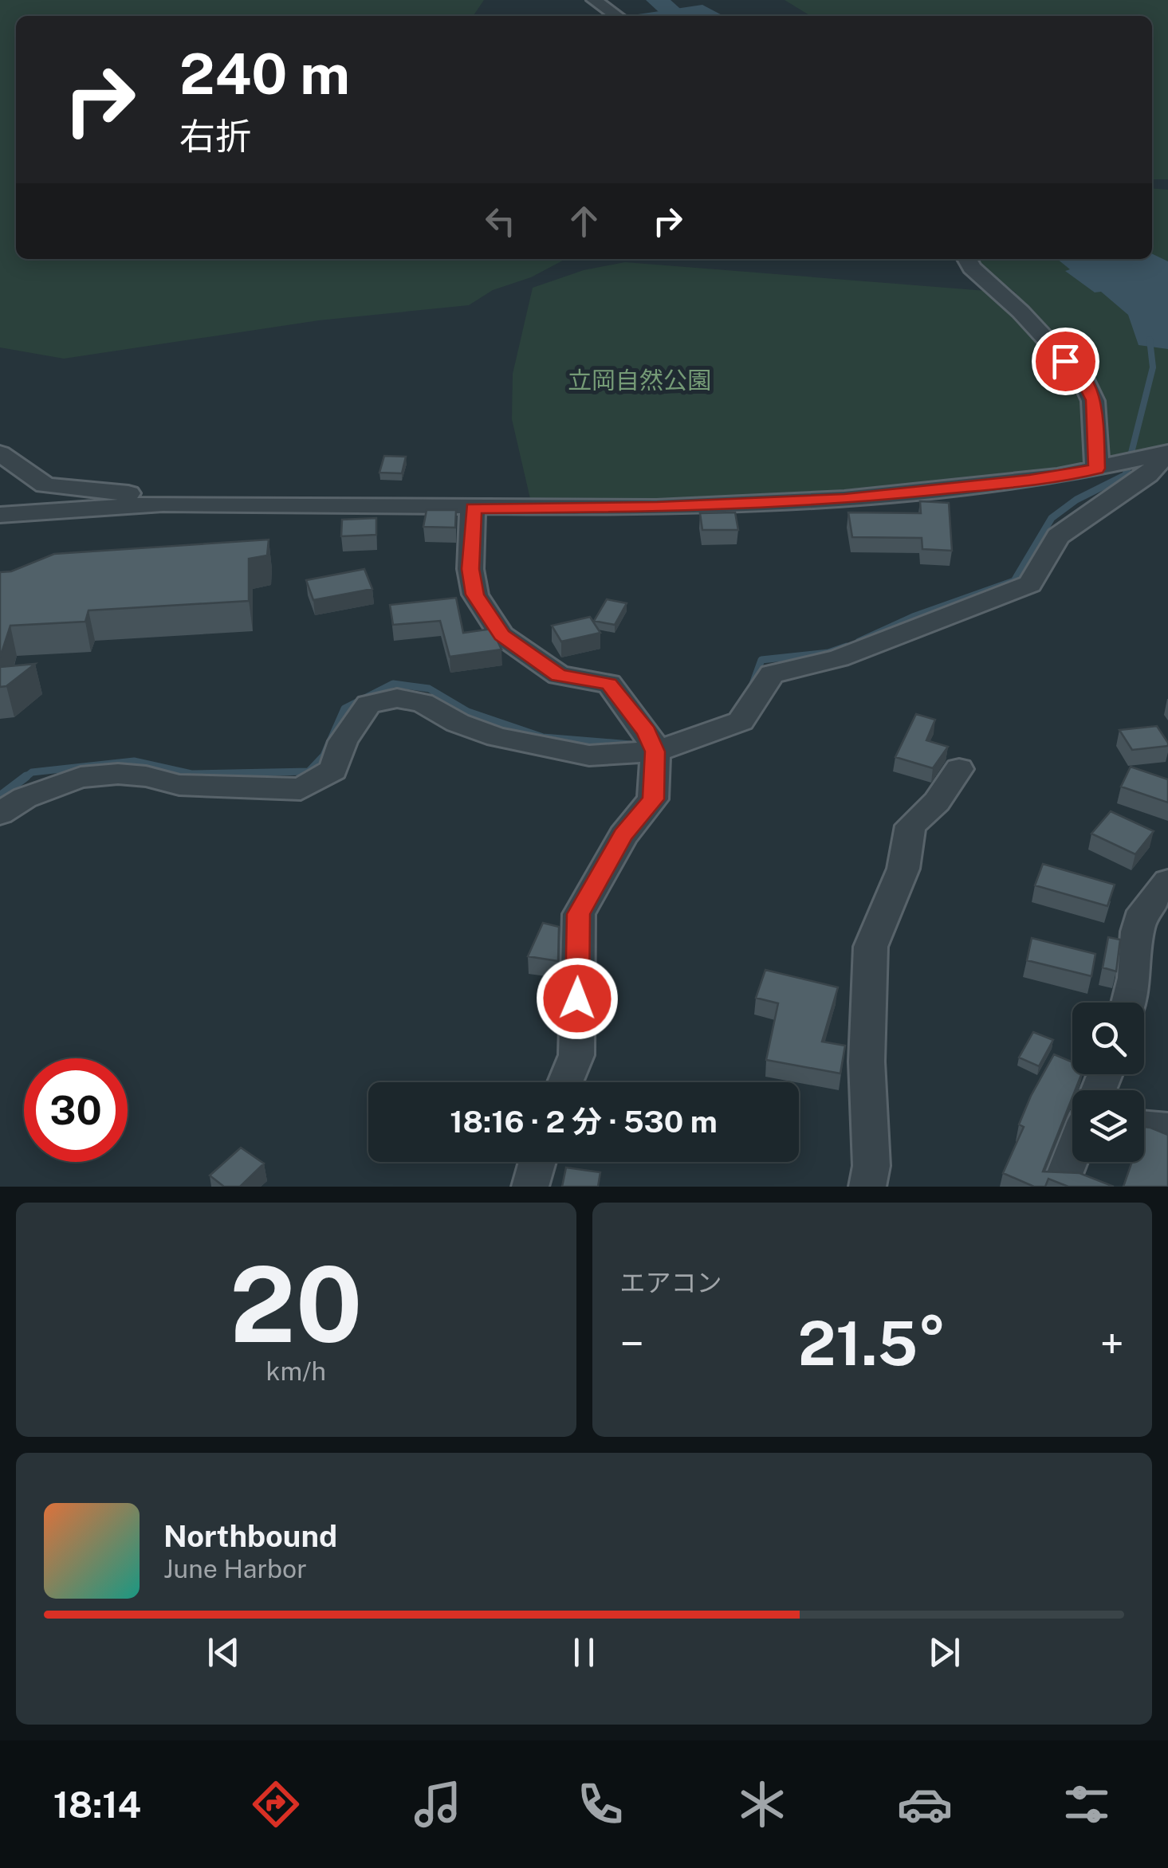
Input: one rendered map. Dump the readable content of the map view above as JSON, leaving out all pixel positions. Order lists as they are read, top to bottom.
{
  "parks": ["立岡自然公園"],
  "page": {
    "turn": ["240 m", "右折"],
    "limit": "30",
    "trip": "18:16 · 2 分 · 530 m",
    "tile": [
      ["20", "km/h"],
      "エアコン"
    ],
    "heat": ["−", "21.5°", "+"],
    "song": ["Northbound", "June Harbor"],
    "tabs": "18:14"
  }
}
